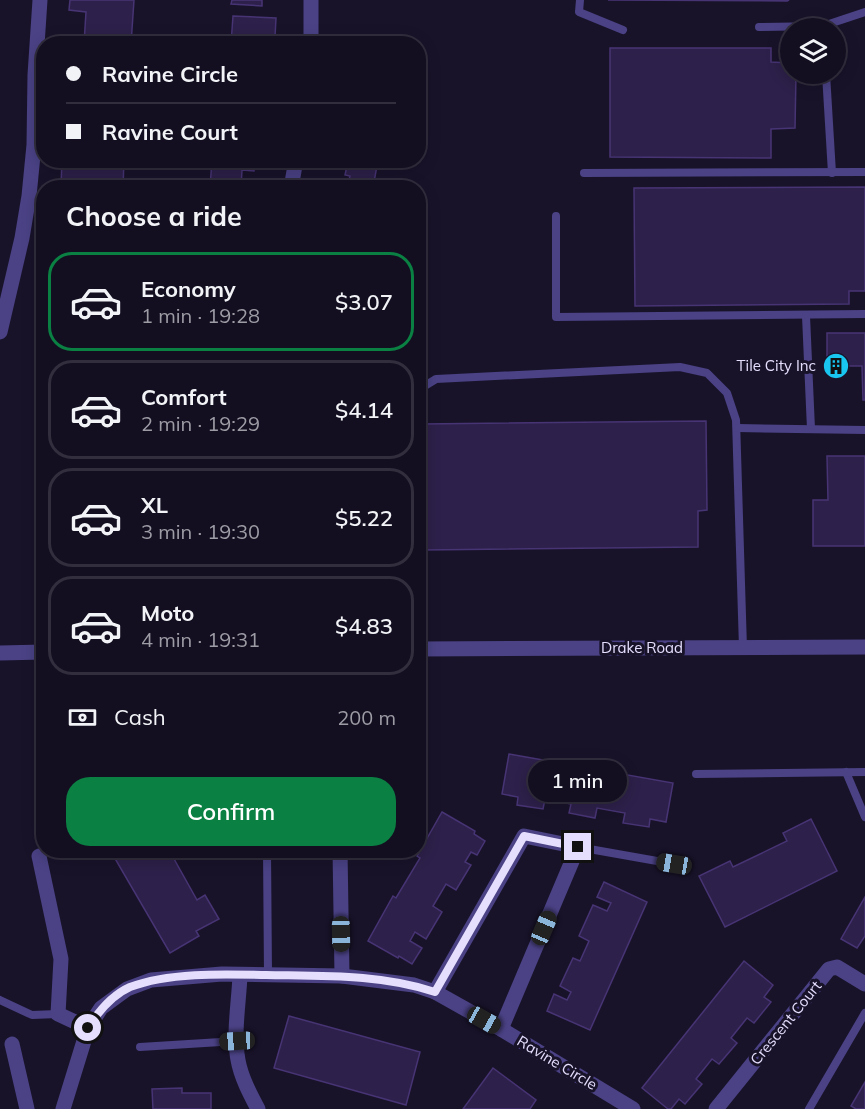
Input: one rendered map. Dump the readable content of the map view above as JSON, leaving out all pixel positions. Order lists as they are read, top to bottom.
{
  "streets": {
    "street": ["Drake Road", "Crescent Court", "Ravine Circle"]
  },
  "places": {
    "building": ["Tile City Inc"]
  },
  "page": {
    "banner": ["Ravine Circle", "Ravine Court"],
    "heading": "Choose a ride",
    "list": [
      {
        "name": "Economy",
        "note": "1 min · 19:28",
        "value": "$3.07"
      },
      {
        "name": "Comfort",
        "note": "2 min · 19:29",
        "value": "$4.14"
      },
      {
        "name": "XL",
        "note": "3 min · 19:30",
        "value": "$5.22"
      },
      {
        "name": "Moto",
        "note": "4 min · 19:31",
        "value": "$4.83"
      }
    ],
    "pay": ["Cash", "200 m"],
    "bubble": "1 min",
    "buttons": "Confirm"
  }
}
